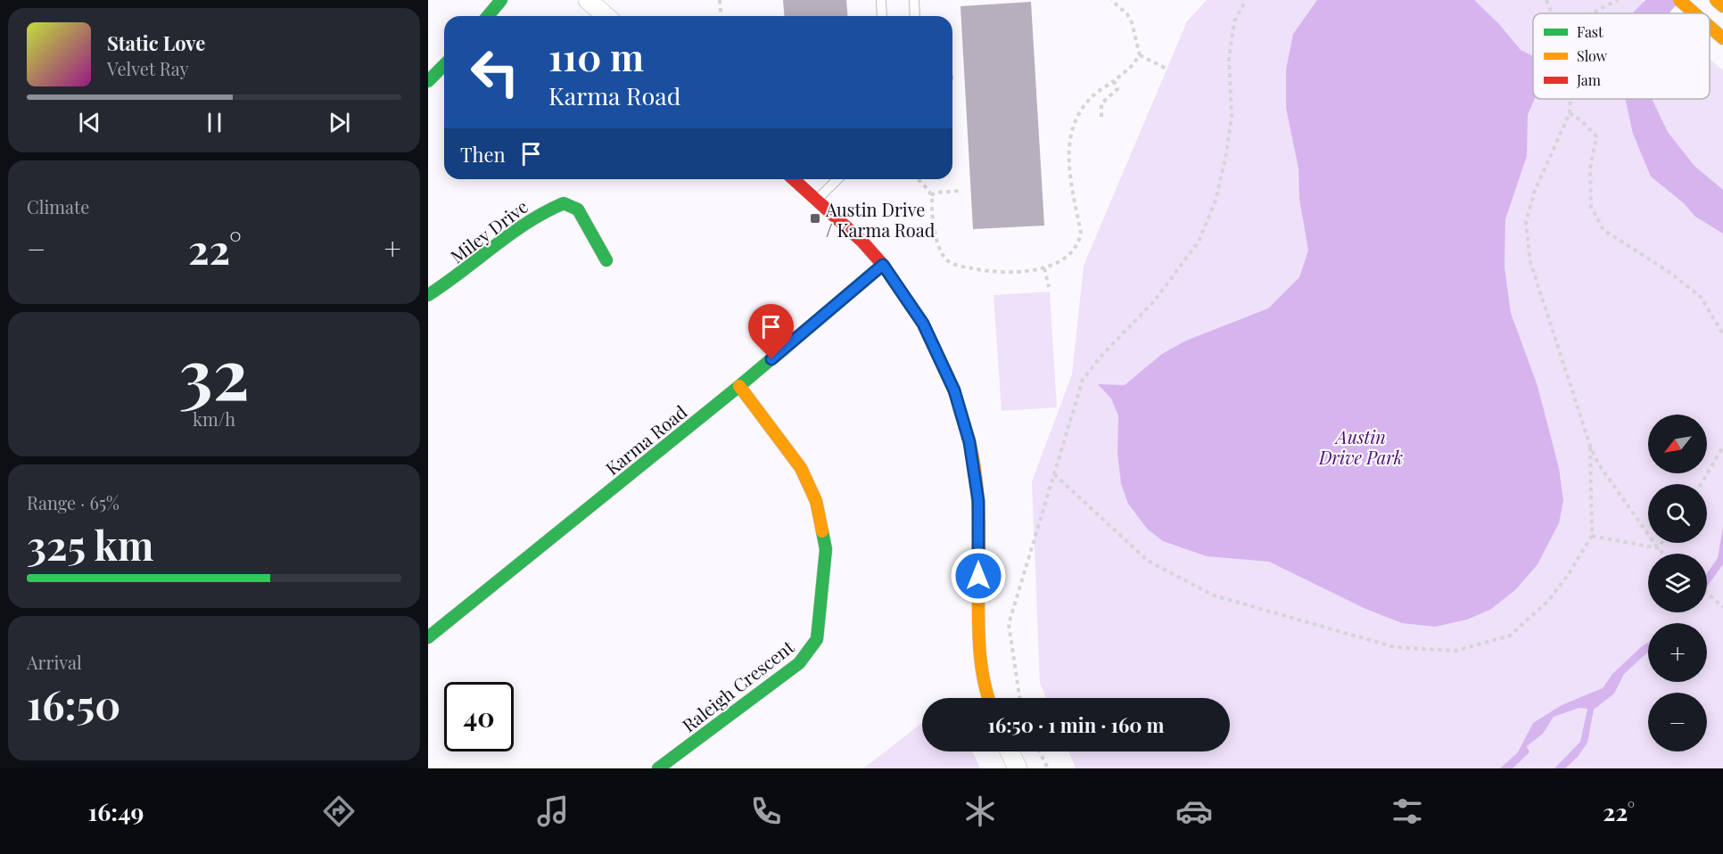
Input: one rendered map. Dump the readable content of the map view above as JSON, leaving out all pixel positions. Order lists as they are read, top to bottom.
{
  "streets": {
    "street": ["Miley Drive", "Karma Road", "Raleigh Crescent"]
  },
  "crossings": [
    ["Karma Road", "Raleigh Crescent"]
  ],
  "parks": ["Austin Drive Park"],
  "places": {
    "transit": ["Austin Drive / Karma Road"]
  },
  "legend": ["Fast", "Slow", "Jam"],
  "north": "bottom left",
  "page": {
    "turn": ["110 m", "Karma Road"],
    "song": ["Static Love", "Velvet Ray"],
    "then": "Then",
    "tile": [
      "Climate",
      ["32", "km/h"],
      ["Range · 65%", "325 km"],
      ["Arrival", "16:50"]
    ],
    "heat": ["−", "22°", "+"],
    "map_buttons": ["+", "−"],
    "limit": "40",
    "trip": "16:50 · 1 min · 160 m",
    "tabs": ["16:49", "22°"]
  }
}
